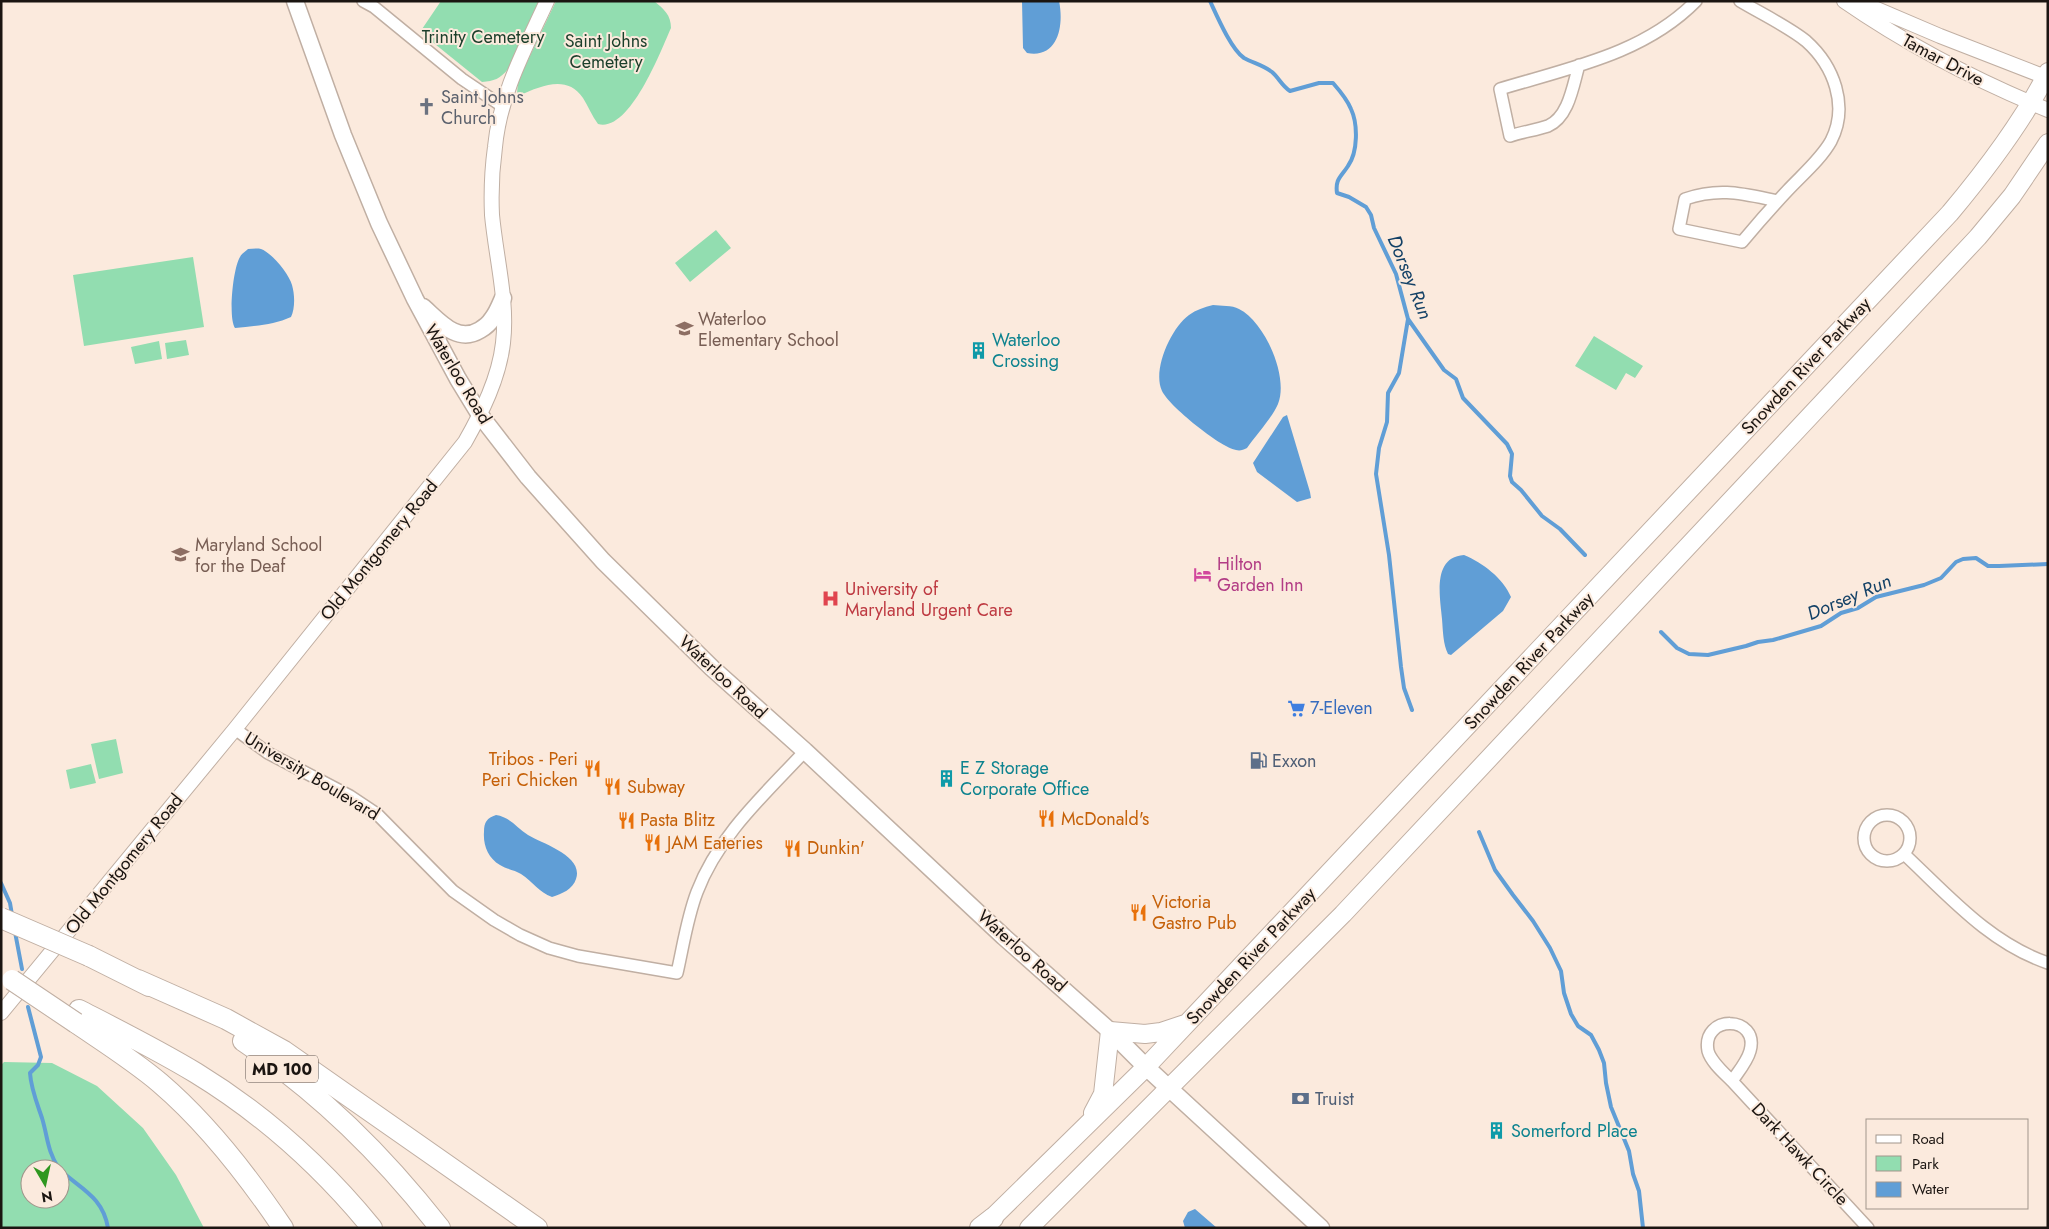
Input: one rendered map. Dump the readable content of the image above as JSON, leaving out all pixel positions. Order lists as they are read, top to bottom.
{
  "streets": {
    "highway": ["MD 100"],
    "main road": ["Snowden River Parkway", "Waterloo Road"],
    "street": [
      "Tamar Drive",
      "Old Montgomery Road",
      "University Boulevard",
      "Dark Hawk Circle"
    ]
  },
  "crossings": [
    ["Tamar Drive", "Snowden River Parkway"],
    ["Snowden River Parkway", "Waterloo Road"],
    ["Waterloo Road", "Old Montgomery Road"],
    ["Waterloo Road", "University Boulevard"],
    ["Old Montgomery Road", "University Boulevard"]
  ],
  "water": ["Dorsey Run"],
  "parks": ["Trinity Cemetery", "Saint Johns Cemetery"],
  "places": {
    "church": ["Saint Johns Church"],
    "school or university": ["Waterloo Elementary School", "Maryland School for the Deaf"],
    "building": ["Waterloo Crossing", "E Z Storage Corporate Office", "Somerford Place"],
    "hotel": ["Hilton Garden Inn"],
    "hospital": ["University of Maryland Urgent Care"],
    "supermarket": ["7-Eleven"],
    "fuel station": ["Exxon"],
    "restaurant": [
      "Tribos - Peri Peri Chicken",
      "Subway",
      "McDonald's",
      "Pasta Blitz",
      "JAM Eateries",
      "Dunkin'",
      "Victoria Gastro Pub"
    ],
    "bank": ["Truist"]
  },
  "legend": ["Road", "Park", "Water"],
  "north": "bottom"
}
